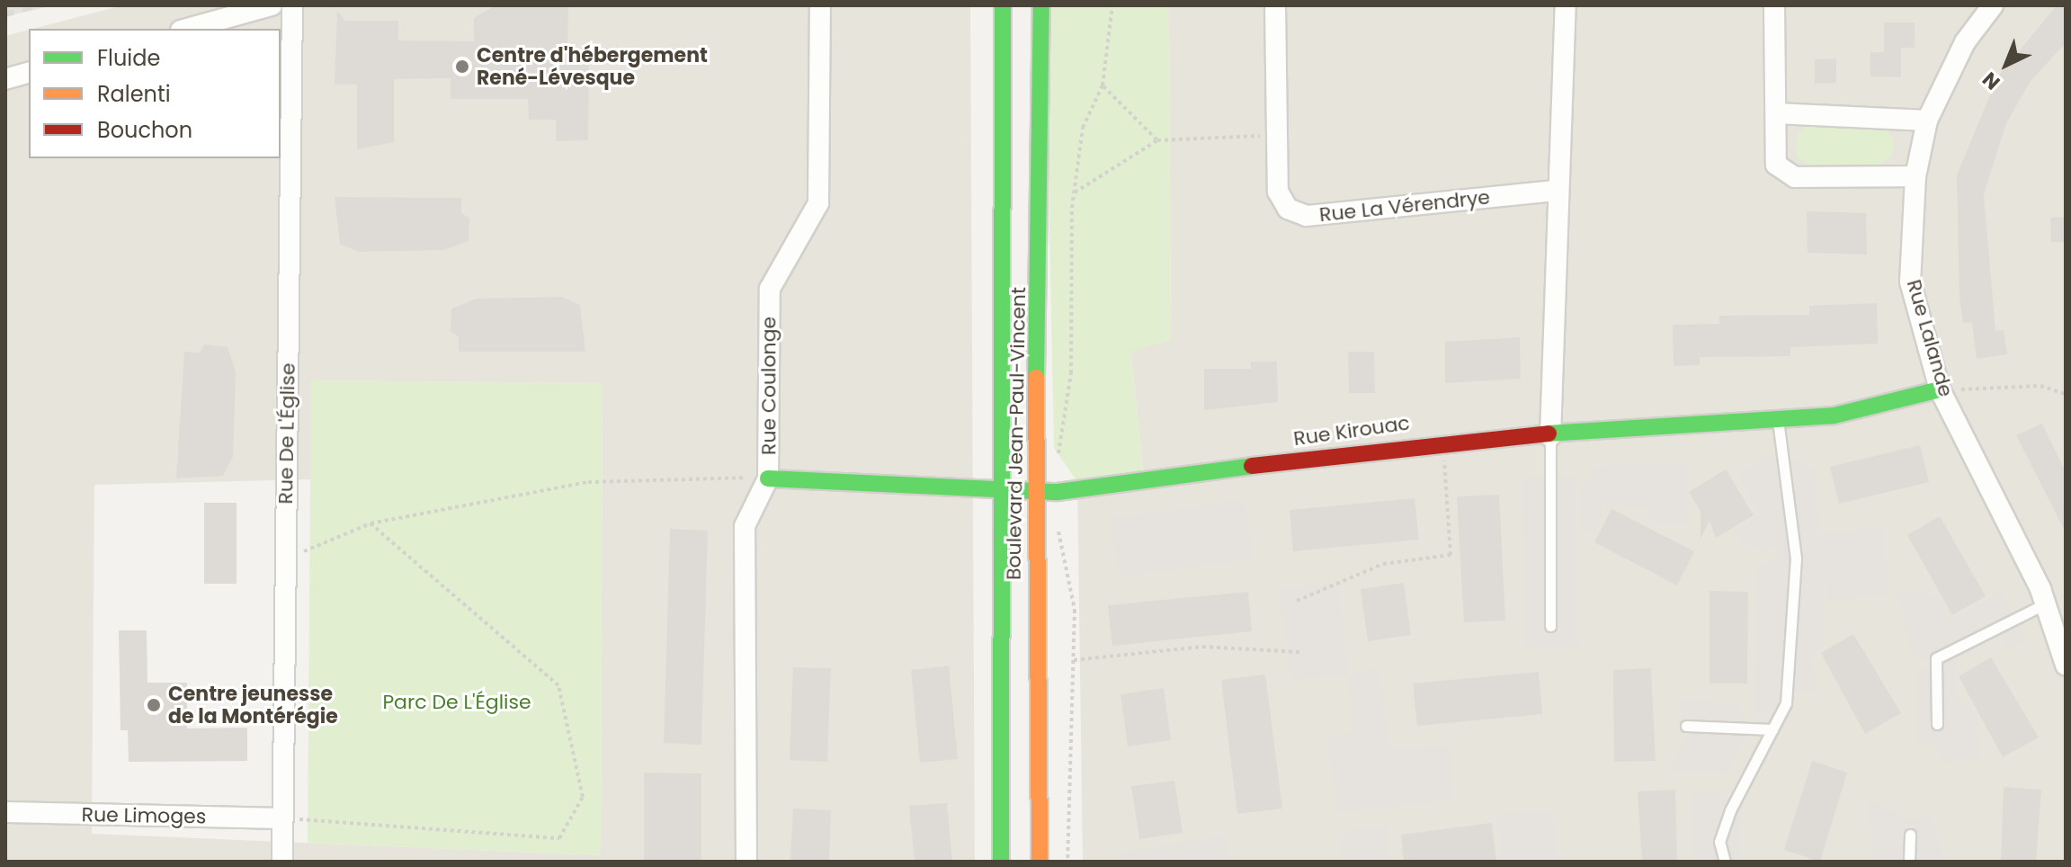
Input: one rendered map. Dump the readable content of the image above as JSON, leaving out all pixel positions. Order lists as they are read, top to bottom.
{
  "streets": {
    "street": [
      "Rue La Vérendrye",
      "Rue Lalande",
      "Rue Coulonge",
      "Rue Kirouac",
      "Rue De L'Église",
      "Boulevard Jean-Paul-Vincent",
      "Rue Limoges"
    ]
  },
  "crossings": [
    ["Rue Lalande", "Rue Kirouac"],
    ["Rue Coulonge", "Rue Kirouac"],
    ["Rue Kirouac", "Boulevard Jean-Paul-Vincent"],
    ["Rue De L'Église", "Rue Limoges"]
  ],
  "parks": ["Parc De L'Église"],
  "places": ["Centre d'hébergement René-Lévesque", "Centre jeunesse de la Montérégie"],
  "legend": ["Fluide", "Ralenti", "Bouchon"],
  "north": "bottom left"
}
